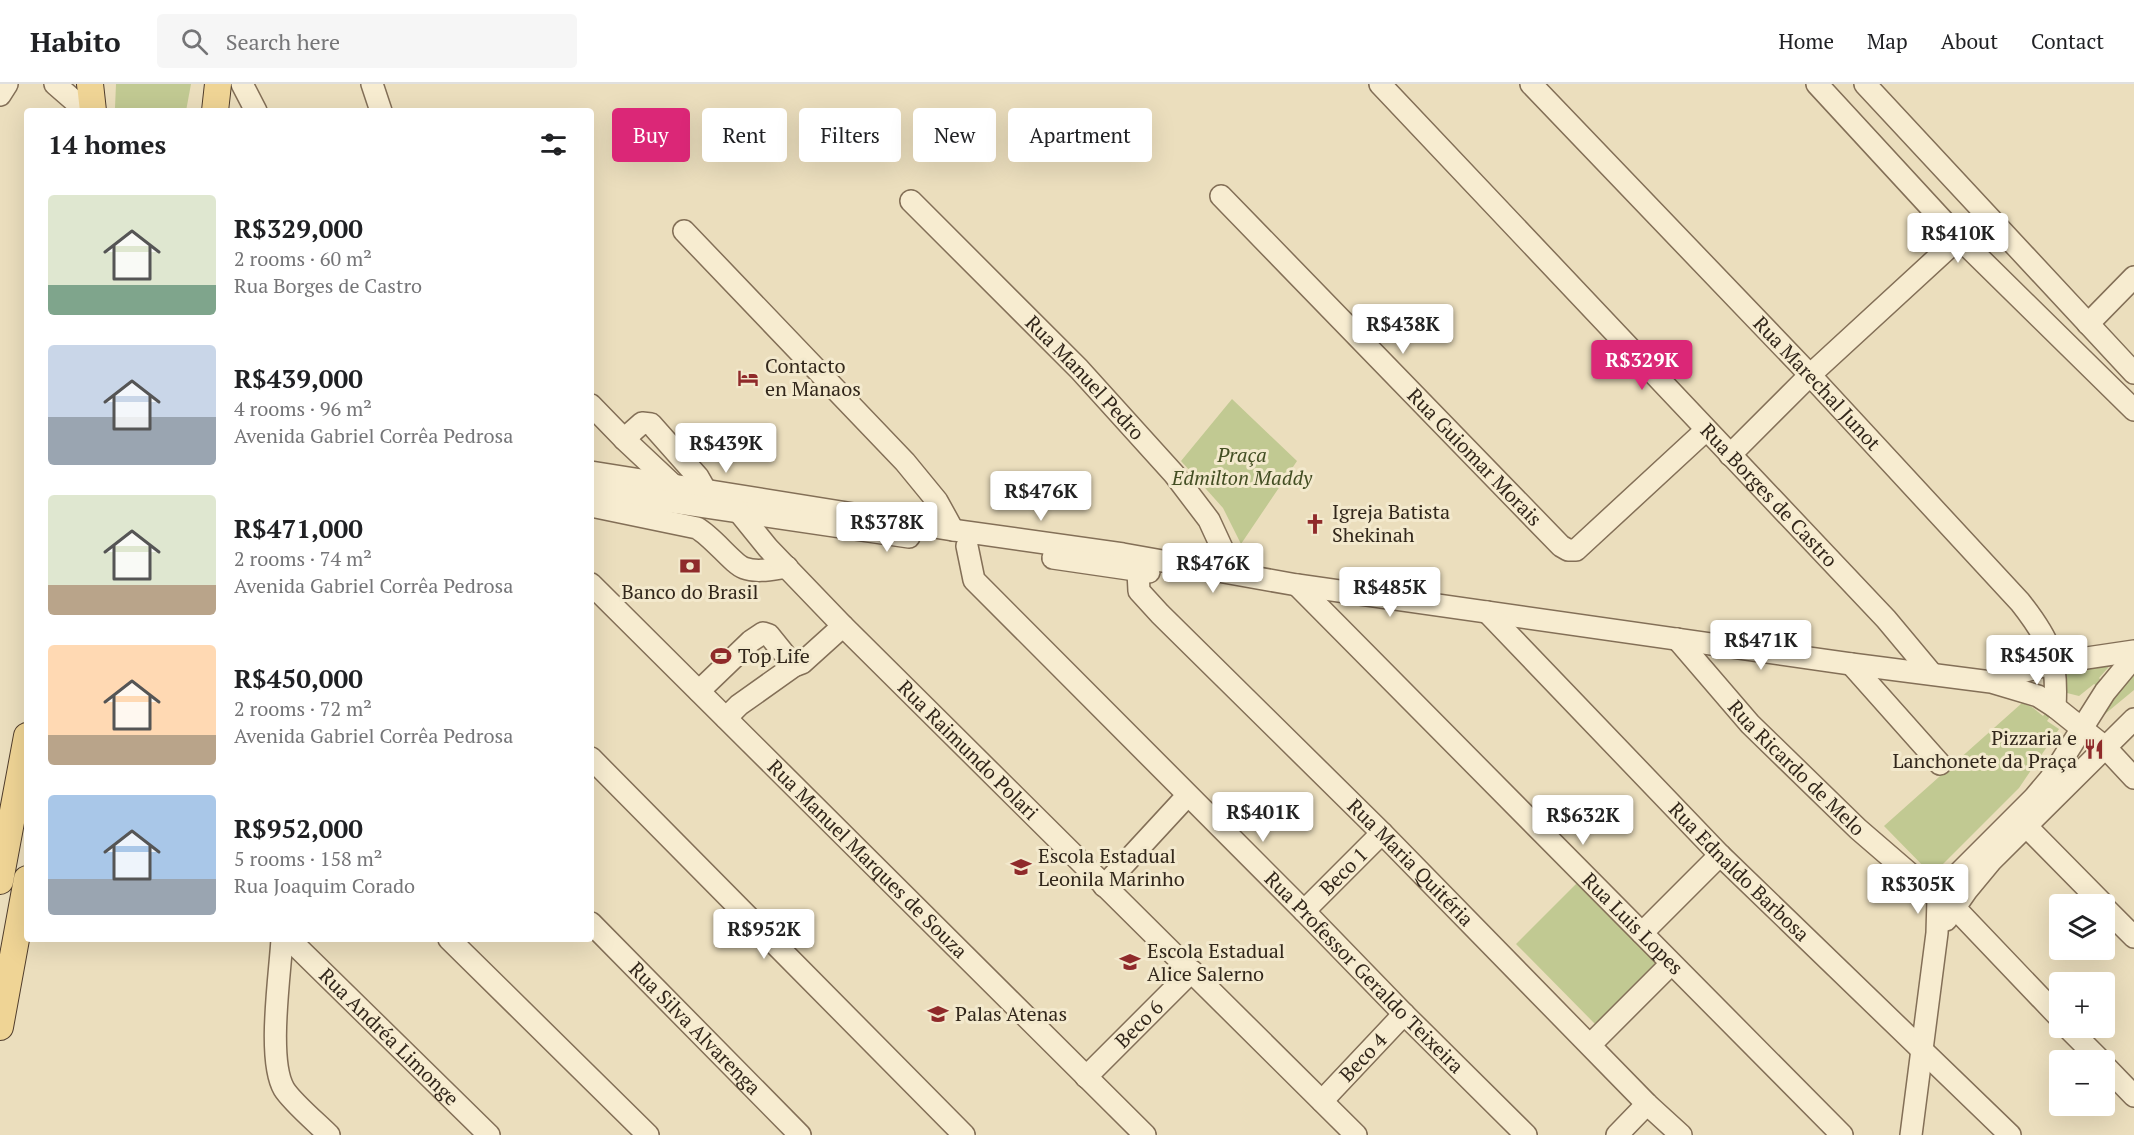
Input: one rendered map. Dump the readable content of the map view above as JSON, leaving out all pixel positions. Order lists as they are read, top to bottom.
{
  "streets": {
    "street": [
      "Rua Manuel Pedro",
      "Rua Marechal Junot",
      "Rua Guiomar Morais",
      "Rua Borges de Castro",
      "Rua Raimundo Polari",
      "Rua Ricardo de Melo",
      "Rua Manuel Marques de Souza",
      "Rua Maria Quitéria",
      "Rua Ednaldo Barbosa",
      "Beco 1",
      "Rua Luis Lopes",
      "Rua Professor Geraldo Teixeira",
      "Beco 6",
      "Rua Silva Alvarenga",
      "Rua Andréa Limonge",
      "Beco 4"
    ]
  },
  "crossings": [
    ["Rua Guiomar Morais", "Rua Borges de Castro"],
    ["Rua Raimundo Polari", "Beco 6"],
    ["Rua Raimundo Polari", "Beco 4"],
    ["Rua Manuel Marques de Souza", "Beco 6"],
    ["Rua Maria Quitéria", "Beco 1"],
    ["Beco 1", "Rua Professor Geraldo Teixeira"],
    ["Rua Professor Geraldo Teixeira", "Beco 4"]
  ],
  "parks": ["Praça Edmilton Maddy"],
  "places": {
    "hotel": ["Contacto en Manaos"],
    "church": ["Igreja Batista Shekinah"],
    "bank": ["Banco do Brasil"],
    "sports": ["Top Life"],
    "restaurant": ["Pizzaria e Lanchonete da Praça"],
    "school or university": ["Escola Estadual Leonila Marinho", "Escola Estadual Alice Salerno", "Palas Atenas"]
  },
  "page": {
    "header": "Habito",
    "search": "Search here",
    "nav": [
      "Home",
      "Map",
      "About",
      "Contact"
    ],
    "chip": [
      "Buy",
      "Rent",
      "Filters",
      "New",
      "Apartment"
    ],
    "heading": "14 homes",
    "list": [
      {
        "name": "R$329,000",
        "note": "2 rooms · 60 m² · Rua Borges de Castro"
      },
      {
        "name": "R$439,000",
        "note": "4 rooms · 96 m² · Avenida Gabriel Corrêa Pedrosa"
      },
      {
        "name": "R$471,000",
        "note": "2 rooms · 74 m² · Avenida Gabriel Corrêa Pedrosa"
      },
      {
        "name": "R$450,000",
        "note": "2 rooms · 72 m² · Avenida Gabriel Corrêa Pedrosa"
      },
      {
        "name": "R$952,000",
        "note": "5 rooms · 158 m² · Rua Joaquim Corado"
      }
    ],
    "price": [
      "R$410K",
      "R$438K",
      "R$329K",
      "R$439K",
      "R$476K",
      "R$378K",
      "R$476K",
      "R$485K",
      "R$471K",
      "R$450K",
      "R$401K",
      "R$632K",
      "R$305K",
      "R$952K"
    ],
    "map_buttons": ["+", "−"]
  }
}
